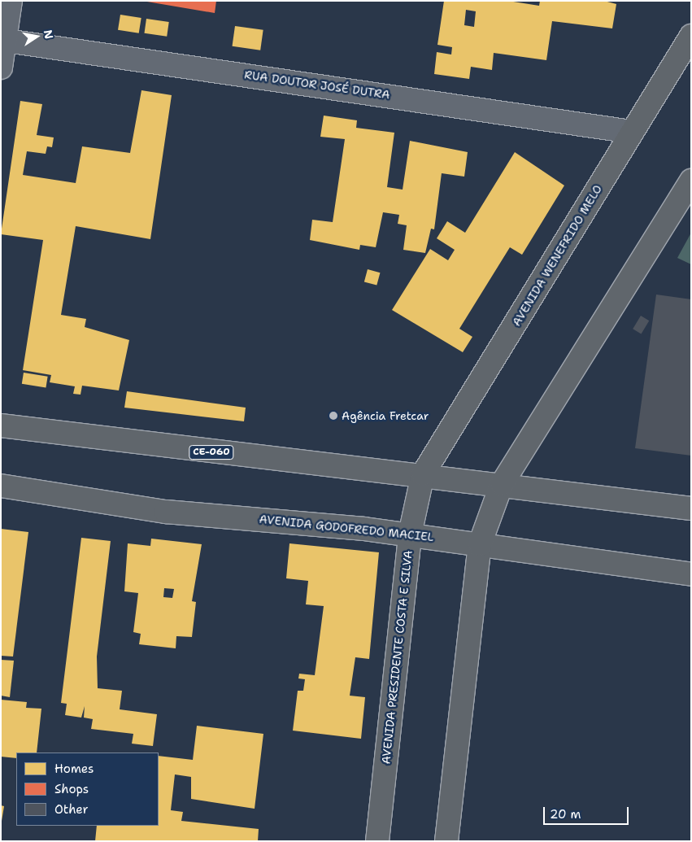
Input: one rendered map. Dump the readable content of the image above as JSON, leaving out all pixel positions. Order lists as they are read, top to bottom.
{
  "streets": {
    "main road": [
      "AVENIDA WENEFRIDO MELO",
      "CE-060",
      "AVENIDA GODOFREDO MACIEL",
      "AVENIDA PRESIDENTE COSTA E SILVA"
    ],
    "street": ["RUA DOUTOR JOSÉ DUTRA"]
  },
  "crossings": [
    ["RUA DOUTOR JOSÉ DUTRA", "AVENIDA WENEFRIDO MELO"],
    ["AVENIDA WENEFRIDO MELO", "CE-060"],
    ["AVENIDA WENEFRIDO MELO", "AVENIDA PRESIDENTE COSTA E SILVA"],
    ["CE-060", "AVENIDA PRESIDENTE COSTA E SILVA"],
    ["AVENIDA GODOFREDO MACIEL", "AVENIDA PRESIDENTE COSTA E SILVA"]
  ],
  "places": ["Agência Fretcar"],
  "legend": ["Homes", "Shops", "Other"],
  "scale_bar": "20 m",
  "north": "right"
}
